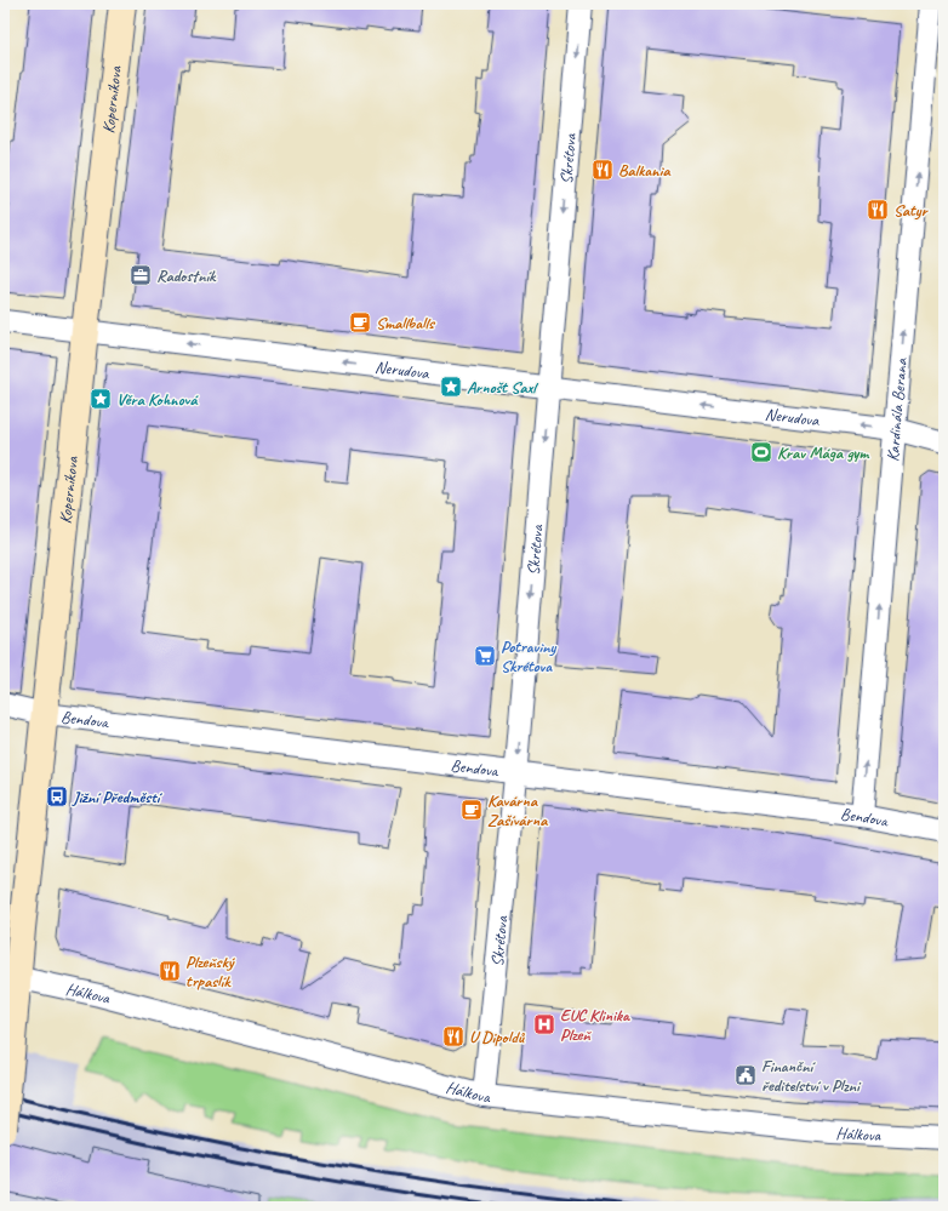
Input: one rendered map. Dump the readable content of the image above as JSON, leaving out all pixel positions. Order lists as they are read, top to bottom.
{
  "streets": {
    "street": [
      "Koperníkova",
      "Skrétova",
      "Nerudova",
      "Kardinála Berana",
      "Bendova",
      "Hálkova"
    ]
  },
  "crossings": [
    ["Koperníkova", "Nerudova"],
    ["Koperníkova", "Bendova"],
    ["Koperníkova", "Hálkova"],
    ["Skrétova", "Nerudova"],
    ["Skrétova", "Bendova"],
    ["Skrétova", "Hálkova"],
    ["Nerudova", "Kardinála Berana"],
    ["Kardinála Berana", "Bendova"]
  ],
  "one_way": ["Skrétova", "Nerudova", "Kardinála Berana"],
  "places": {
    "restaurant": [
      "Balkania",
      "Satyr",
      "Plzeňský trpaslík",
      "U Dipoldů"
    ],
    "office": ["Radostník"],
    "cafe": ["Smallballs", "Kavárna Zašívárna"],
    "place": ["Arnošt Saxl", "Věra Kohnová"],
    "sports": ["Krav Mága gym"],
    "supermarket": ["Potraviny Skrétova"],
    "bus stop": ["Jižní Předměstí"],
    "hospital": ["EUC Klinika Plzeň"],
    "public building": ["Finanční ředitelství v Plzni"]
  }
}
